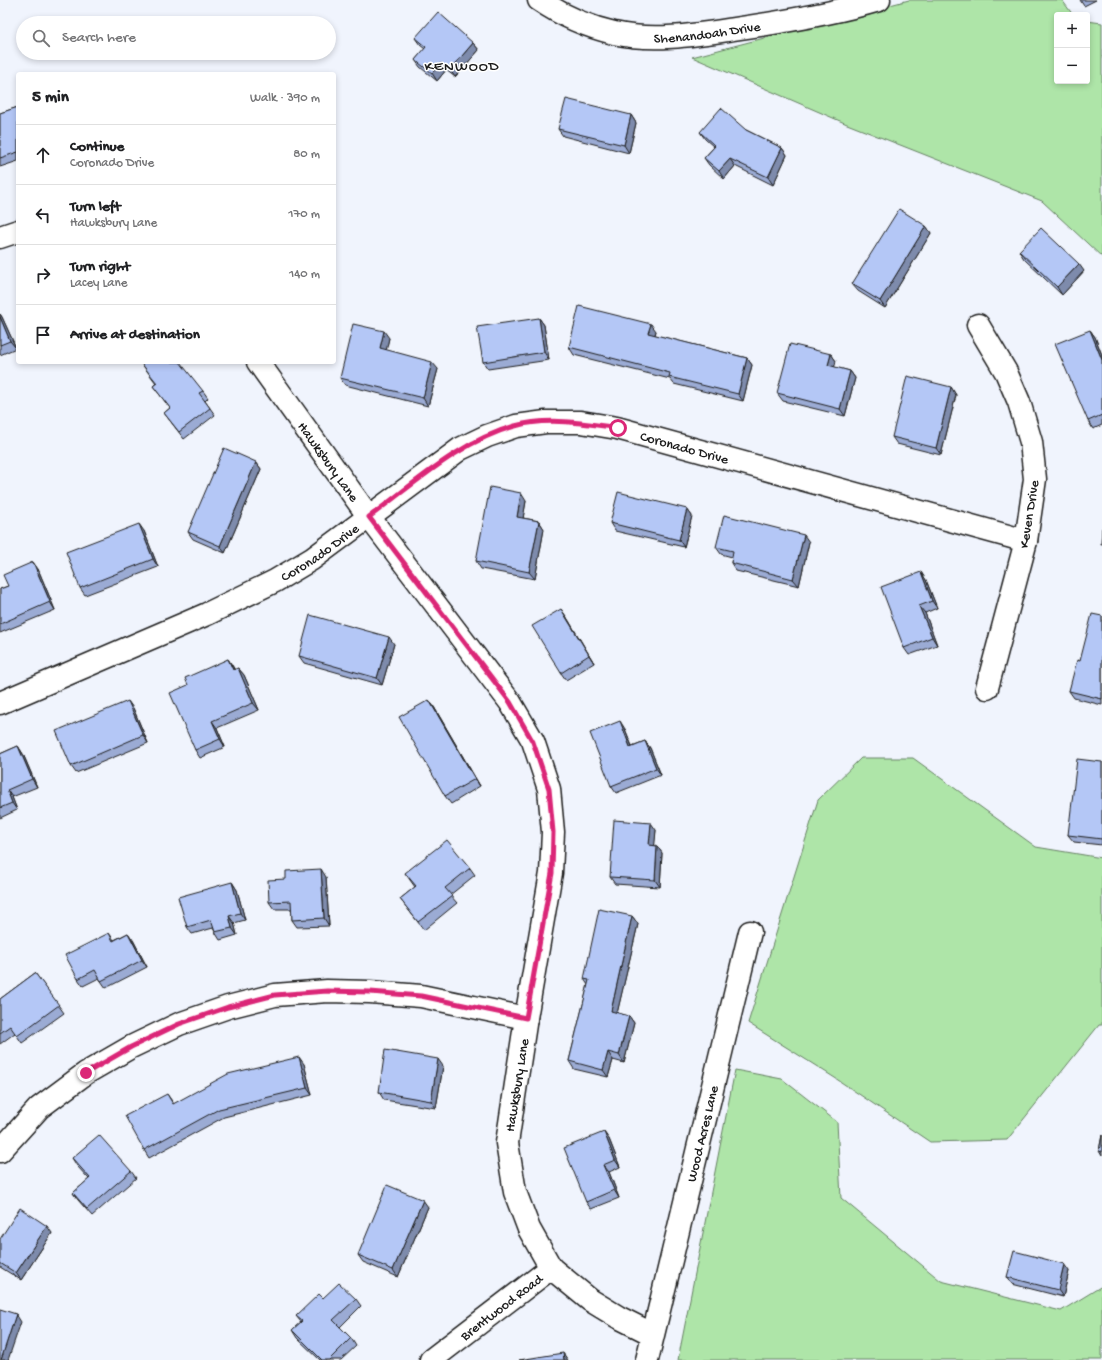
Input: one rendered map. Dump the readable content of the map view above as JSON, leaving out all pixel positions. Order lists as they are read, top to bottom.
{
  "streets": {
    "street": [
      "Shenandoah Drive",
      "Coronado Drive",
      "Hawksbury Lane",
      "Keven Drive",
      "Wood Acres Lane",
      "Brentwood Road"
    ]
  },
  "crossings": [
    ["Coronado Drive", "Hawksbury Lane"],
    ["Coronado Drive", "Keven Drive"],
    ["Hawksbury Lane", "Wood Acres Lane"],
    ["Hawksbury Lane", "Brentwood Road"]
  ],
  "districts": ["KENWOOD"],
  "page": {
    "map_buttons": ["+", "−"],
    "search": "Search here",
    "heading": ["5 min", "Walk · 390 m"],
    "list": [
      ["Continue", "Coronado Drive", "80 m"],
      ["Turn left", "Hawksbury Lane", "170 m"],
      ["Turn right", "Lacey Lane", "140 m"],
      "Arrive at destination"
    ]
  }
}
